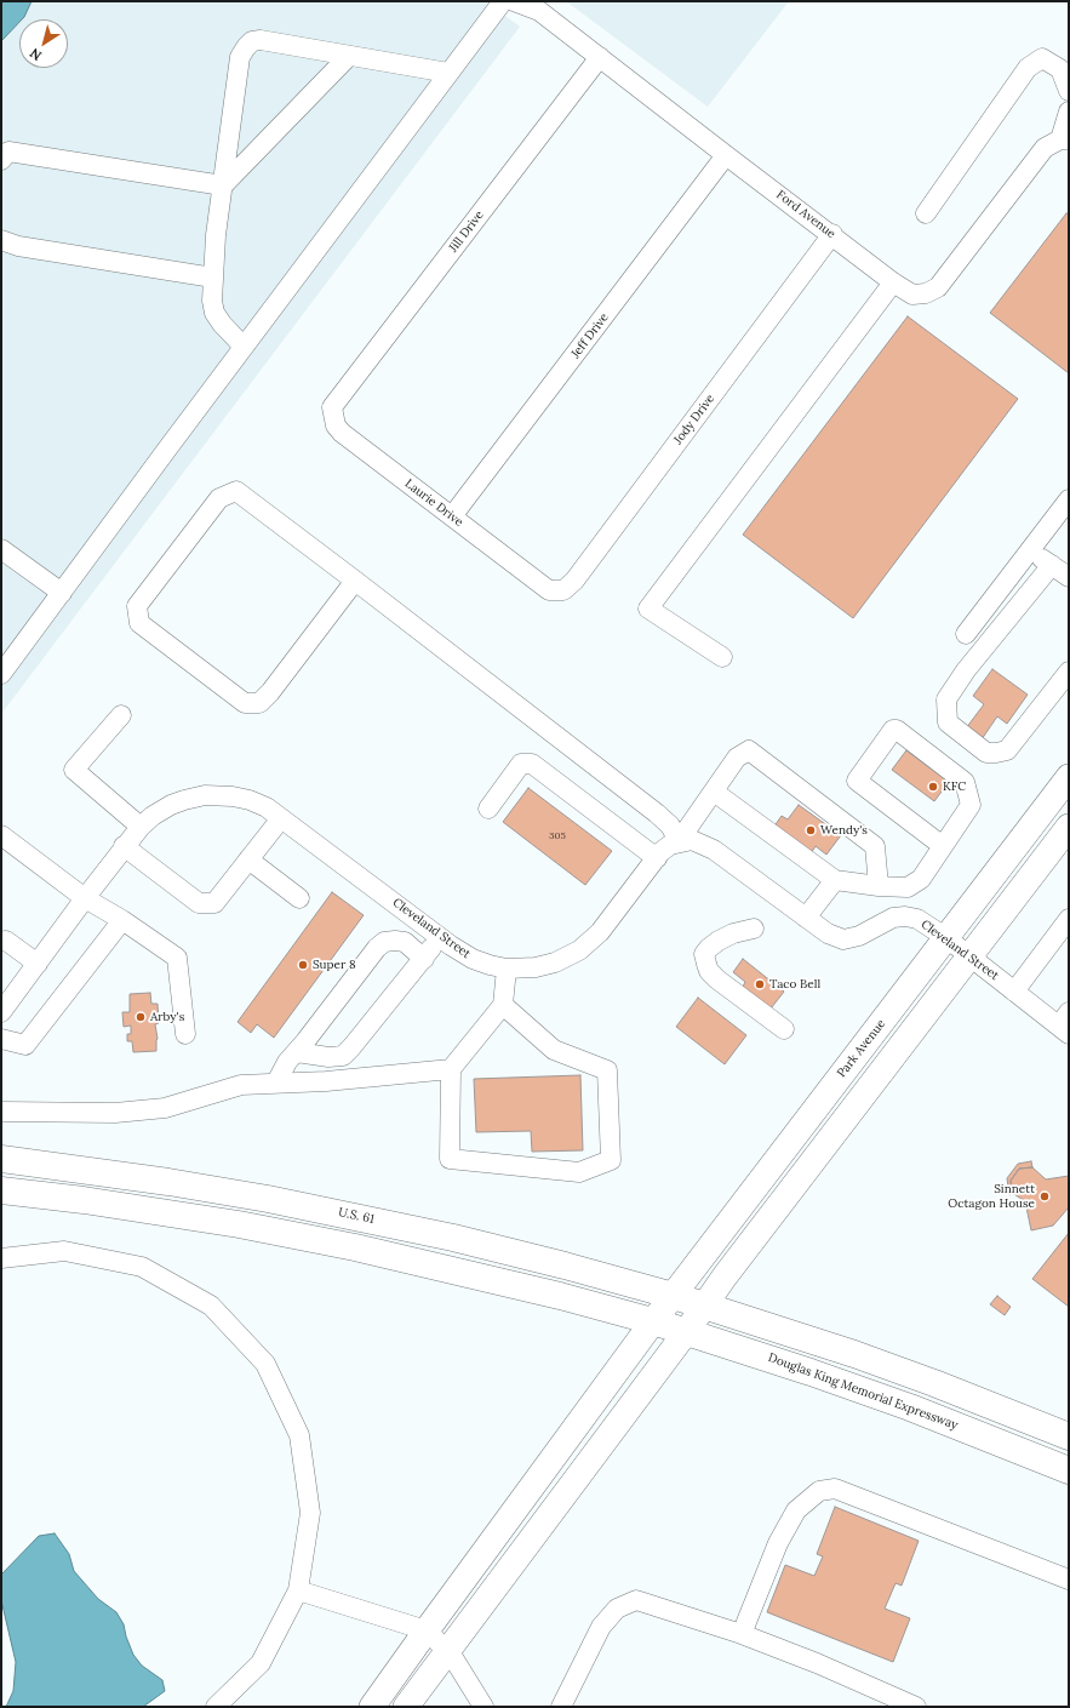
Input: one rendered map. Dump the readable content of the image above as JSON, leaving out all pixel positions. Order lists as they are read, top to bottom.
{
  "streets": {
    "highway": ["U.S. 61", "Douglas King Memorial Expressway"],
    "main road": ["Park Avenue"],
    "street": [
      "Ford Avenue",
      "Jill Drive",
      "Jeff Drive",
      "Jody Drive",
      "Laurie Drive",
      "Cleveland Street"
    ]
  },
  "crossings": [
    ["Ford Avenue", "Jill Drive"],
    ["Ford Avenue", "Jeff Drive"],
    ["Ford Avenue", "Jody Drive"],
    ["Jill Drive", "Laurie Drive"],
    ["Jeff Drive", "Laurie Drive"],
    ["Jody Drive", "Laurie Drive"],
    ["Cleveland Street", "Park Avenue"],
    ["Park Avenue", "U.S. 61"],
    ["Park Avenue", "Douglas King Memorial Expressway"]
  ],
  "places": [
    "KFC",
    "Wendy's",
    "Super 8",
    "Taco Bell",
    "Arby's",
    "Sinnett Octagon House"
  ],
  "house_numbers": ["305"],
  "north": "bottom left"
}
